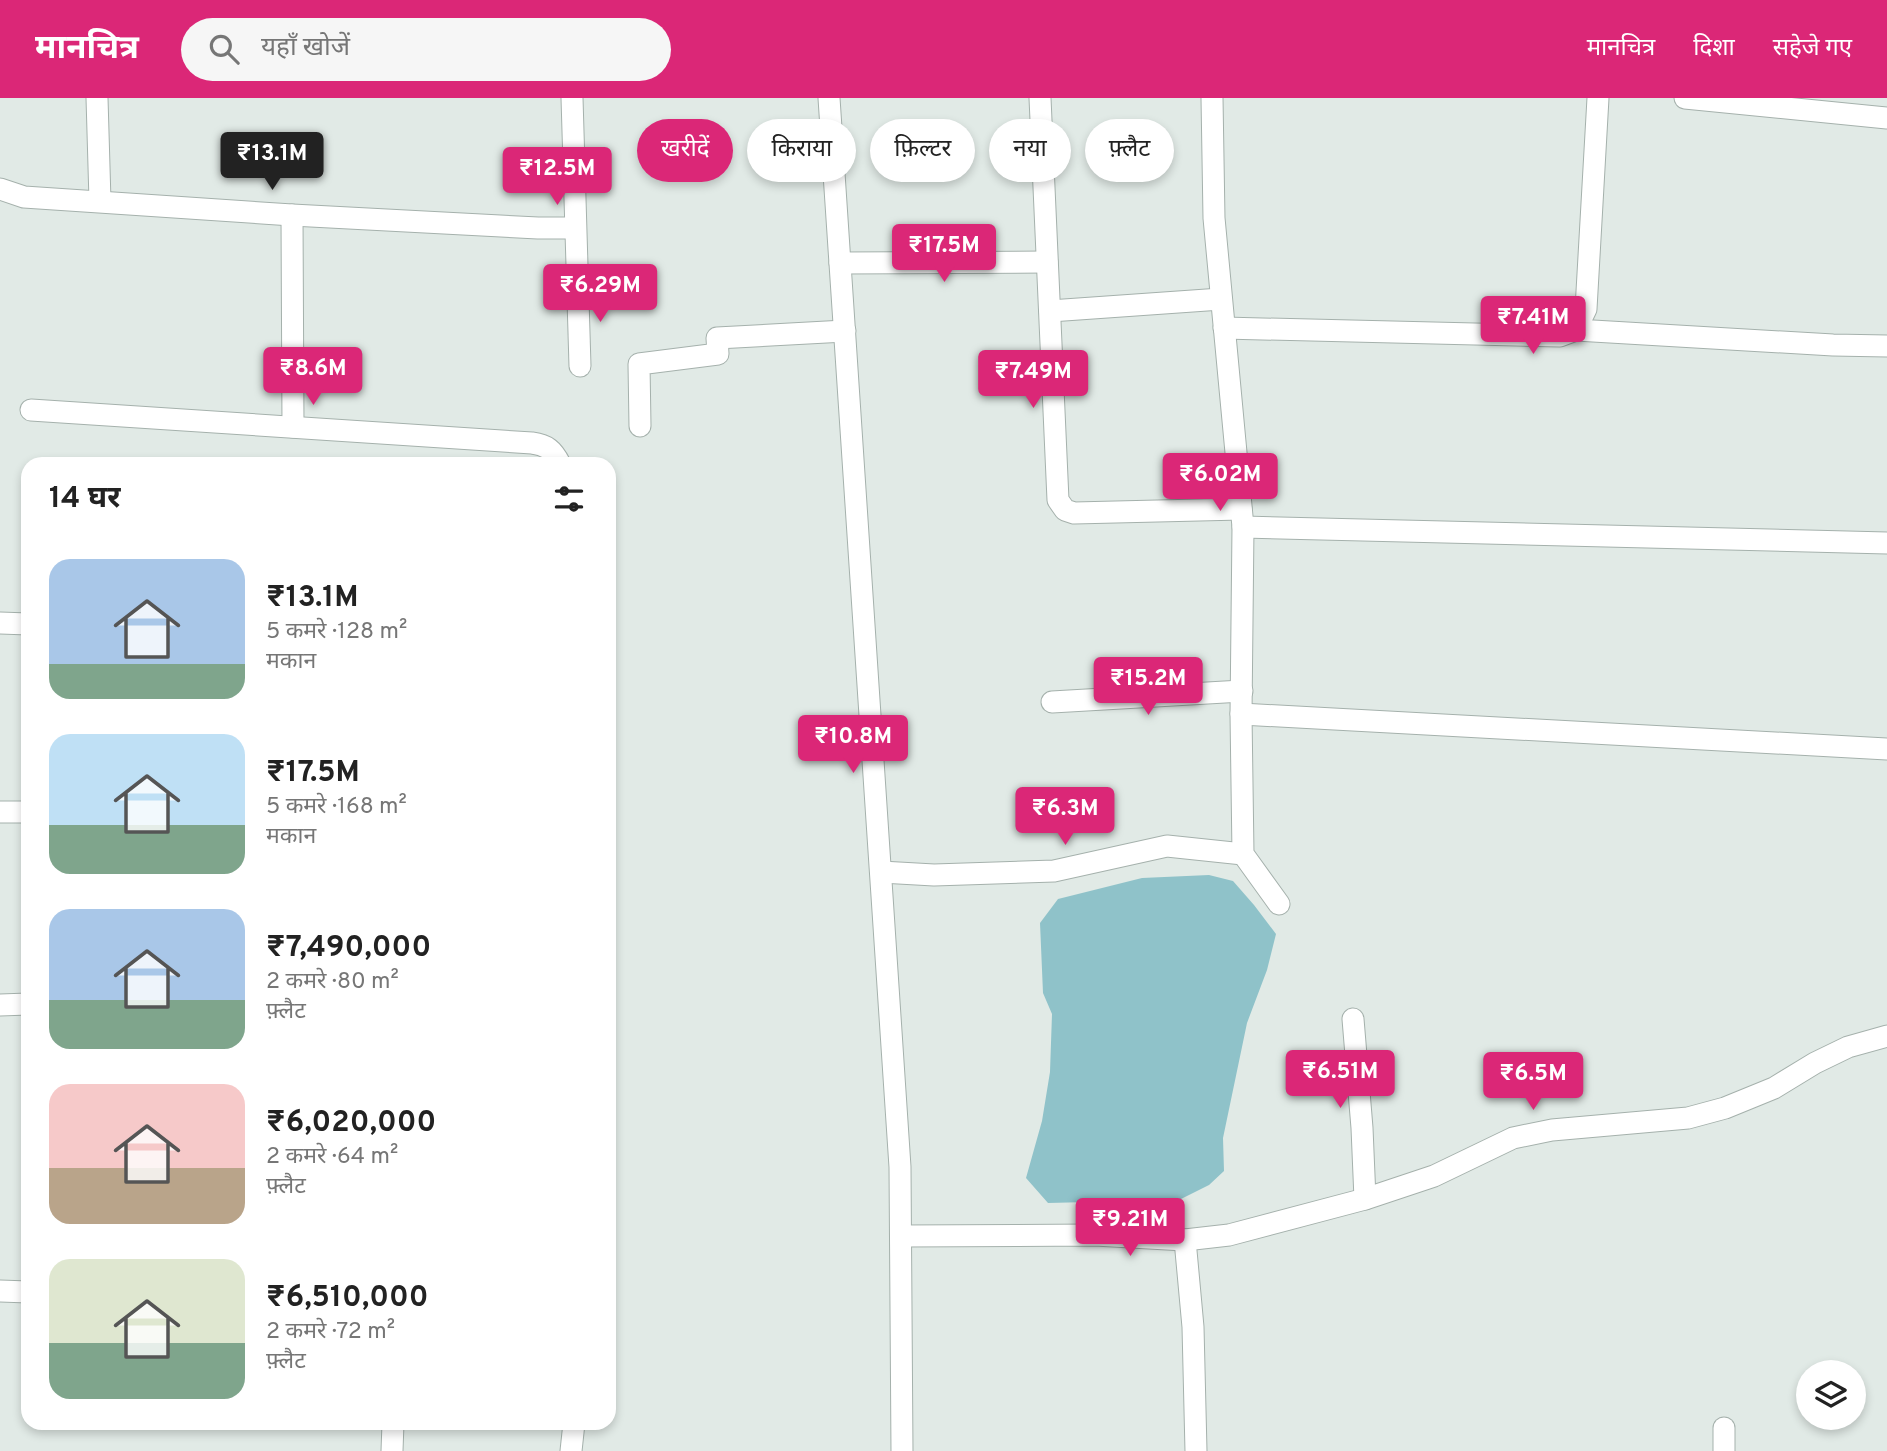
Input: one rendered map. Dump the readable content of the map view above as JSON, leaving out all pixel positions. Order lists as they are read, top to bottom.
{
  "page": {
    "header": "मानचित्र",
    "search": "यहाँ खोजें",
    "nav": ["मानचित्र", "दिशा", "सहेजे गए"],
    "chip": [
      "खरीदें",
      "किराया",
      "फ़िल्टर",
      "नया",
      "फ़्लैट"
    ],
    "price": [
      "₹13.1M",
      "₹12.5M",
      "₹17.5M",
      "₹6.29M",
      "₹7.41M",
      "₹8.6M",
      "₹7.49M",
      "₹6.02M",
      "₹15.2M",
      "₹10.8M",
      "₹6.3M",
      "₹6.51M",
      "₹6.5M",
      "₹9.21M"
    ],
    "heading": "14 घर",
    "list": [
      {
        "name": "₹13.1M",
        "note": "5 कमरे · 128 m² · मकान"
      },
      {
        "name": "₹17.5M",
        "note": "5 कमरे · 168 m² · मकान"
      },
      {
        "name": "₹7,490,000",
        "note": "2 कमरे · 80 m² · फ़्लैट"
      },
      {
        "name": "₹6,020,000",
        "note": "2 कमरे · 64 m² · फ़्लैट"
      },
      {
        "name": "₹6,510,000",
        "note": "2 कमरे · 72 m² · फ़्लैट"
      }
    ]
  }
}
